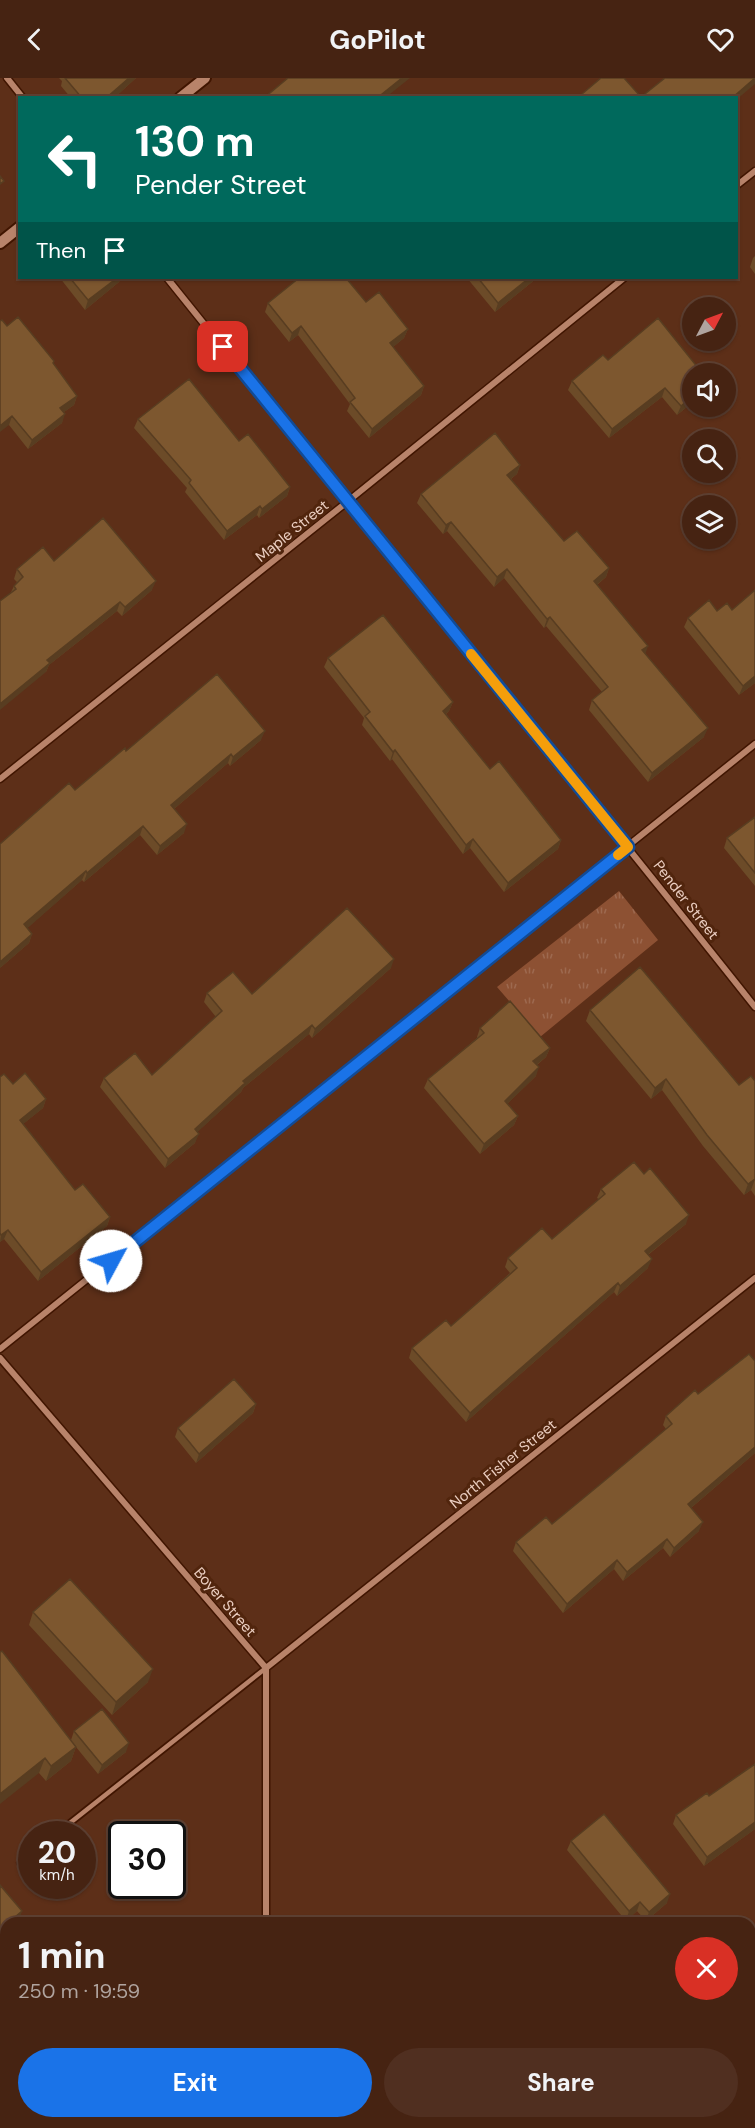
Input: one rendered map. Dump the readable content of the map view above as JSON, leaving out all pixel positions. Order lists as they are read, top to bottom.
{
  "streets": {
    "street": [
      "Maple Street",
      "Pender Street",
      "North Fisher Street",
      "Boyer Street"
    ]
  },
  "crossings": [
    ["Maple Street", "Pender Street"],
    ["North Fisher Street", "Boyer Street"]
  ],
  "north": "top right",
  "page": {
    "header": "GoPilot",
    "turn": ["130 m", "Pender Street"],
    "then": "Then",
    "speed": "20 km/h",
    "limit": "30",
    "heading": ["1 min", "250 m · 19:59"],
    "buttons": ["Exit", "Share"]
  }
}
